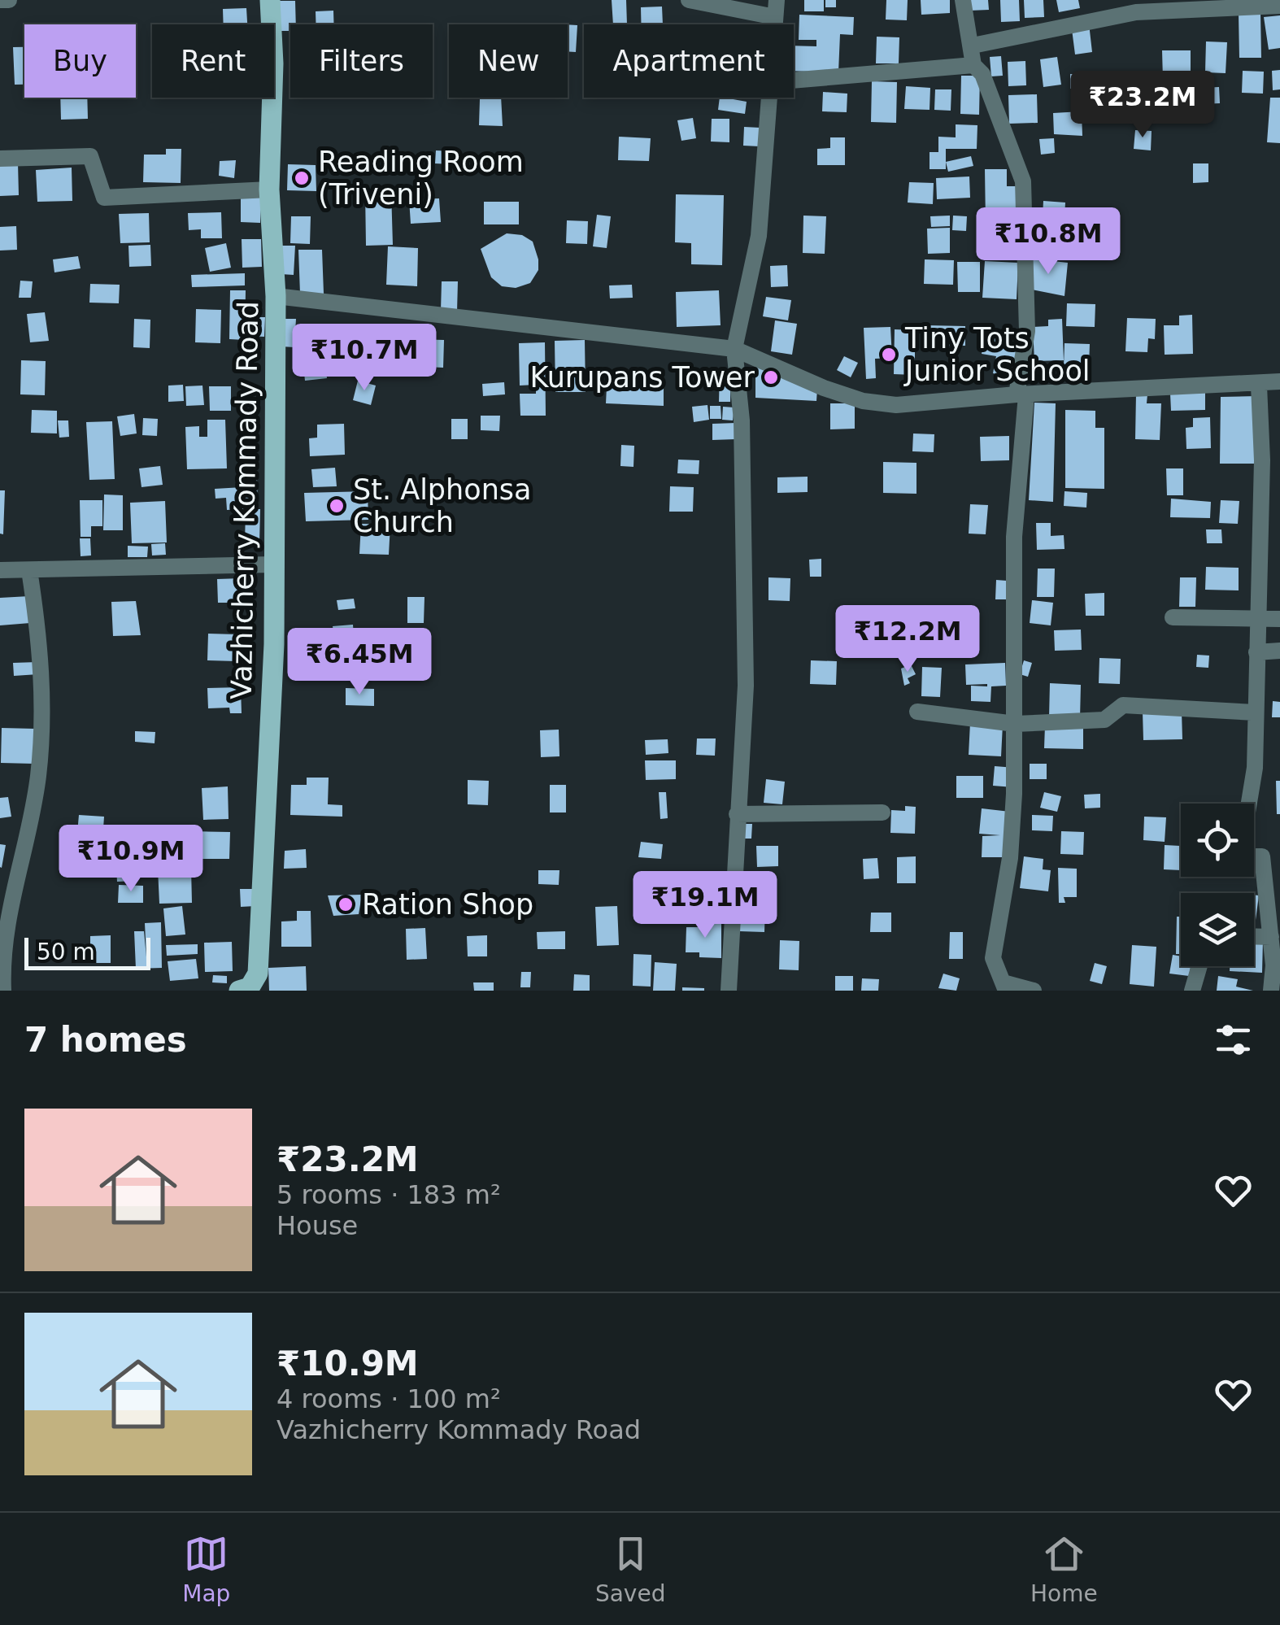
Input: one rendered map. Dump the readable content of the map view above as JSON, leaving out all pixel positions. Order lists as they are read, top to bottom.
{
  "streets": {
    "main road": ["Vazhicherry Kommady Road"]
  },
  "places": [
    "Reading Room (Triveni)",
    "Tiny Tots Junior School",
    "Kurupans Tower",
    "St. Alphonsa Church",
    "Ration Shop"
  ],
  "scale_bar": "50 m",
  "page": {
    "chip": [
      "Buy",
      "Rent",
      "Filters",
      "New",
      "Apartment"
    ],
    "price": [
      "₹23.2M",
      "₹10.8M",
      "₹10.7M",
      "₹12.2M",
      "₹6.45M",
      "₹10.9M",
      "₹19.1M"
    ],
    "scale": "50 m",
    "heading": "7 homes",
    "list": [
      {
        "name": "₹23.2M",
        "note": "5 rooms · 183 m² · House"
      },
      {
        "name": "₹10.9M",
        "note": "4 rooms · 100 m² · Vazhicherry Kommady Road"
      }
    ],
    "tabs": ["Map", "Saved", "Home"]
  }
}
